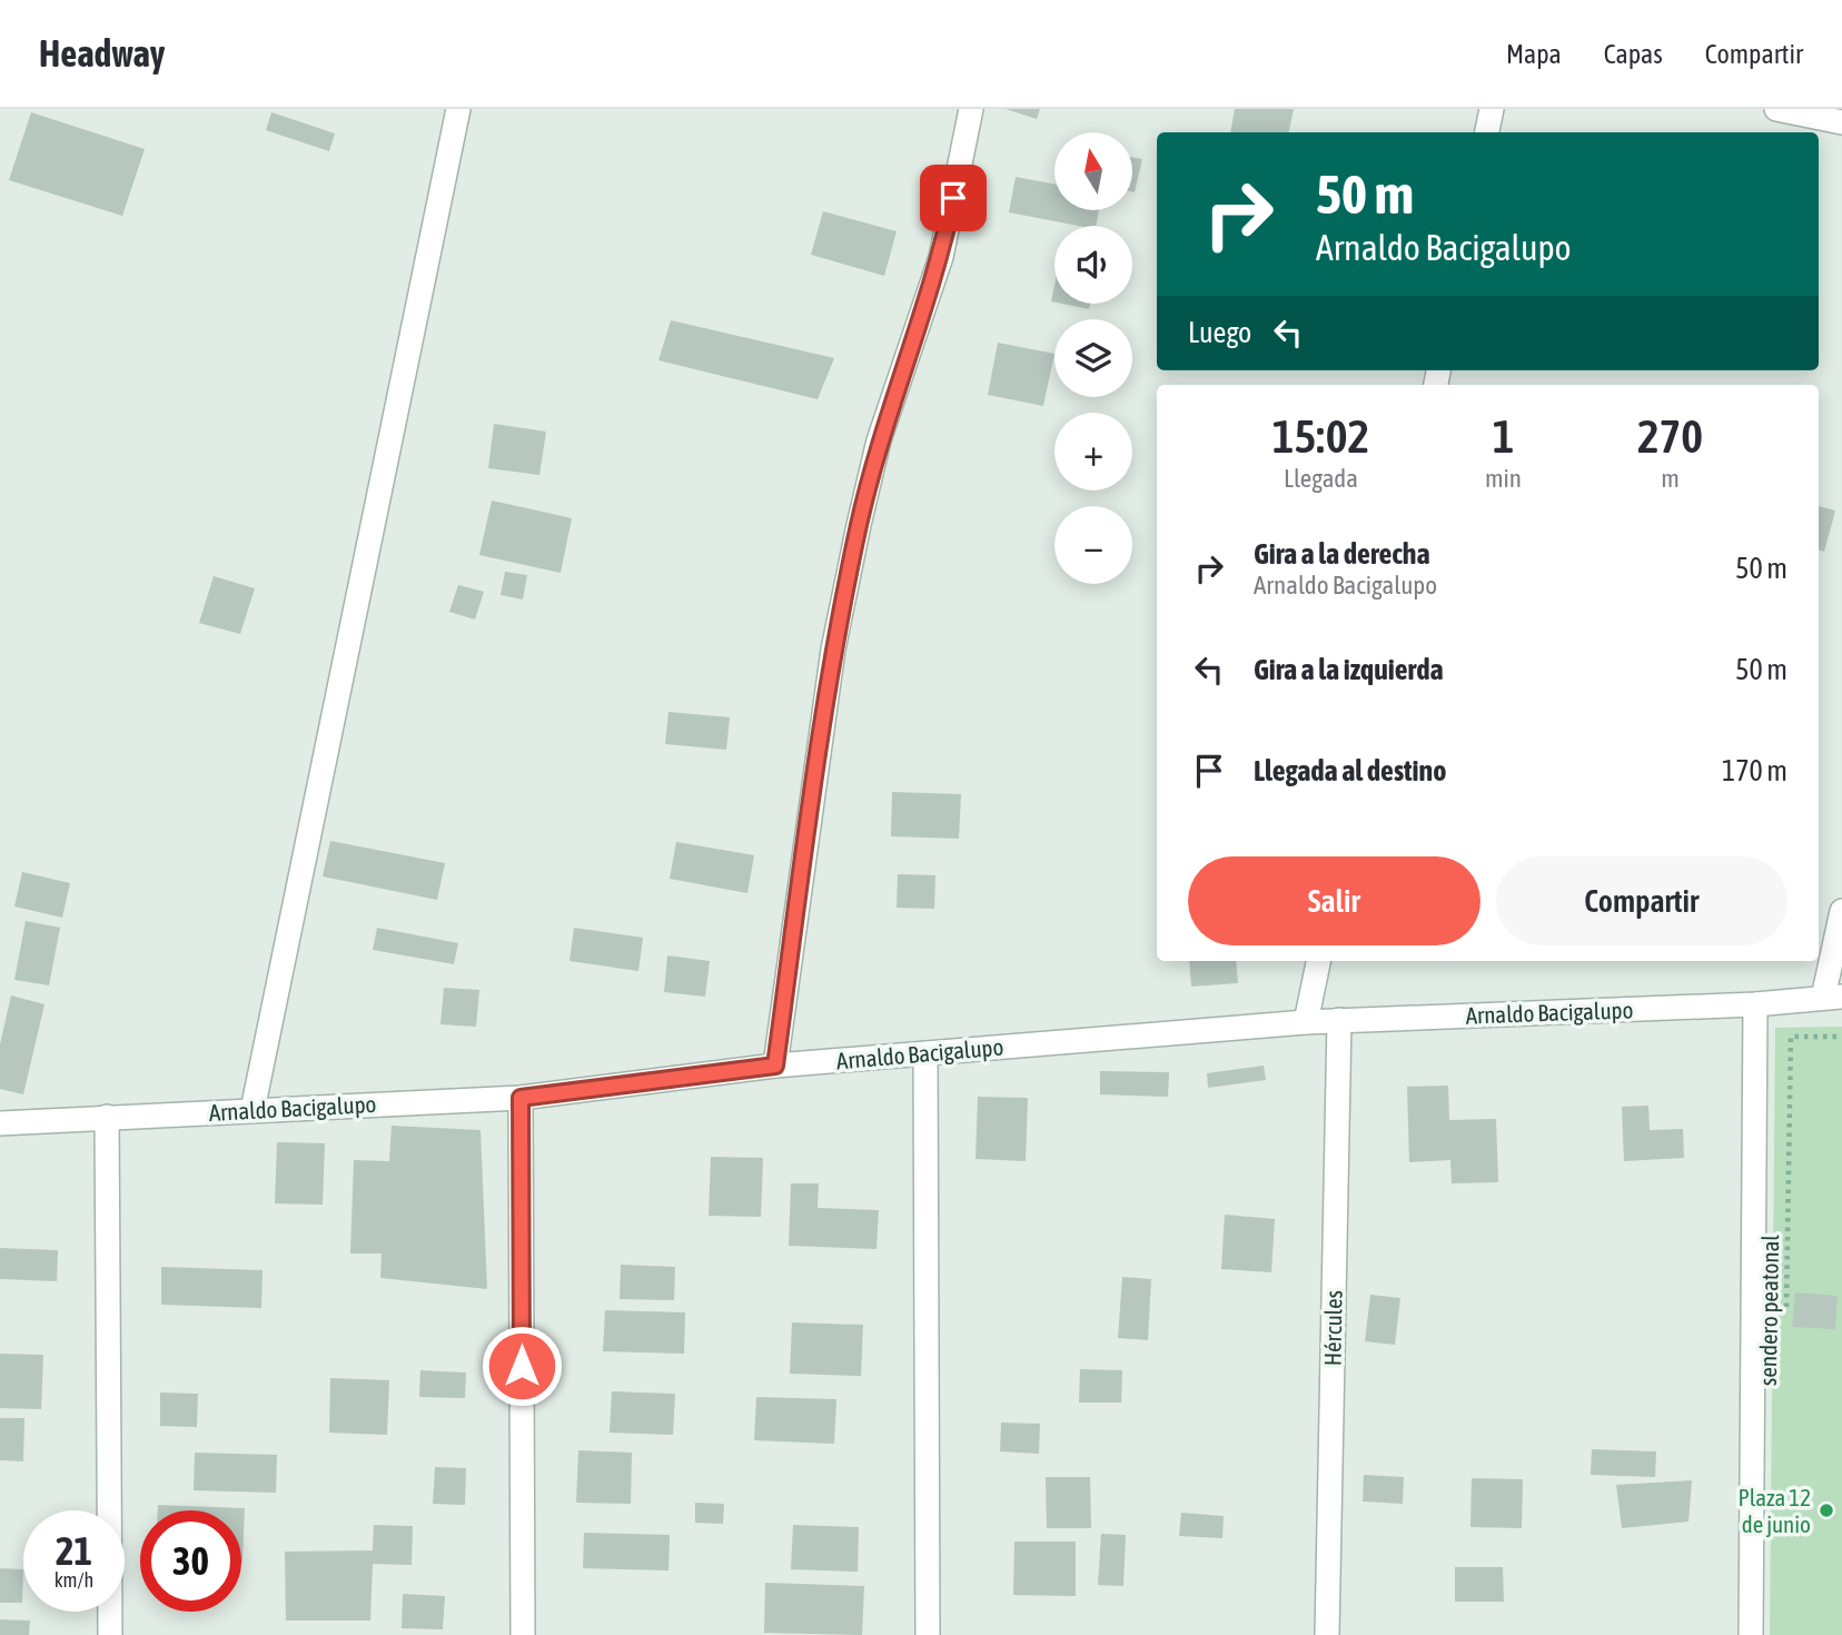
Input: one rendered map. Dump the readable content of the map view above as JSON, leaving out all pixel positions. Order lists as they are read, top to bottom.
{
  "streets": {
    "street": ["Arnaldo Bacigalupo", "Hércules"],
    "path": ["sendero peatonal"]
  },
  "crossings": [
    ["Arnaldo Bacigalupo", "Hércules"]
  ],
  "places": ["Plaza 12 de junio"],
  "north": "top",
  "page": {
    "header": "Headway",
    "nav": ["Mapa", "Capas", "Compartir"],
    "map_buttons": ["+", "−"],
    "turn": ["50 m", "Arnaldo Bacigalupo"],
    "then": "Luego",
    "eta": [
      "15:02",
      "Llegada",
      "1",
      "min",
      "270",
      "m"
    ],
    "list": [
      {
        "name": "Gira a la derecha",
        "note": "Arnaldo Bacigalupo",
        "value": "50 m"
      },
      {
        "name": "Gira a la izquierda",
        "value": "50 m"
      },
      {
        "name": "Llegada al destino",
        "value": "170 m"
      }
    ],
    "buttons": ["Salir", "Compartir"],
    "speed": "21 km/h",
    "limit": "30"
  }
}
